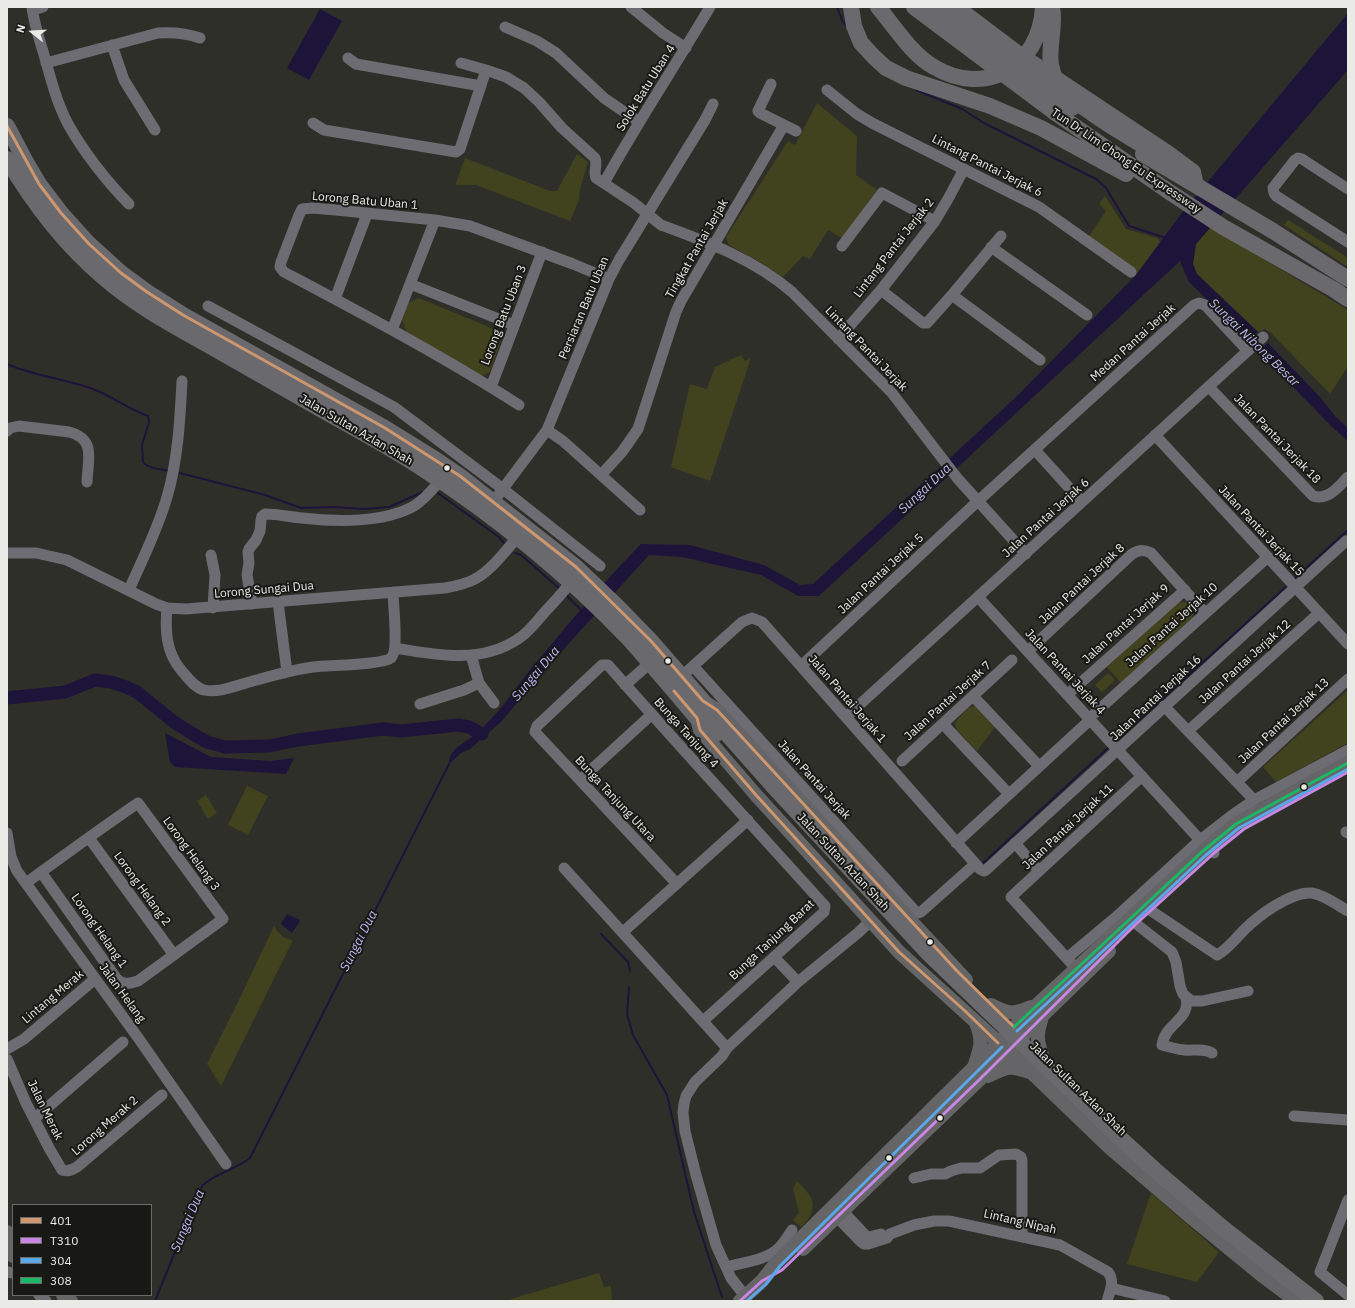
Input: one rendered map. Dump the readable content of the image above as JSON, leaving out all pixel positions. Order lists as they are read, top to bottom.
{
  "streets": {
    "highway": ["Tun Dr Lim Chong Eu Expressway", "Jalan Sultan Azlan Shah"],
    "street": [
      "Solok Batu Uban 4",
      "Lintang Pantai Jerjak 6",
      "Lorong Batu Uban 1",
      "Lintang Pantai Jerjak 2",
      "Tingkat Pantai Jerjak",
      "Persiaran Batu Uban",
      "Lorong Batu Uban 3",
      "Medan Pantai Jerjak",
      "Lintang Pantai Jerjak",
      "Jalan Pantai Jerjak 18",
      "Jalan Pantai Jerjak 6",
      "Jalan Pantai Jerjak 15",
      "Jalan Pantai Jerjak 5",
      "Jalan Pantai Jerjak 8",
      "Lorong Sungai Dua",
      "Jalan Pantai Jerjak 9",
      "Jalan Pantai Jerjak 10",
      "Jalan Pantai Jerjak 12",
      "Jalan Pantai Jerjak 4",
      "Jalan Pantai Jerjak 16",
      "Jalan Pantai Jerjak 1",
      "Jalan Pantai Jerjak 7",
      "Jalan Pantai Jerjak 13",
      "Bunga Tanjung 4",
      "Jalan Pantai Jerjak",
      "Bunga Tanjung Utara",
      "Jalan Pantai Jerjak 11",
      "Lorong Helang 3",
      "Lorong Helang 2",
      "Lorong Helang 1",
      "Bunga Tanjung Barat",
      "Jalan Helang",
      "Lintang Merak",
      "Jalan Merak",
      "Lorong Merak 2",
      "Lintang Nipah"
    ]
  },
  "crossings": [
    ["Solok Batu Uban 4", "Lintang Pantai Jerjak"],
    ["Lintang Pantai Jerjak 6", "Lintang Pantai Jerjak 2"],
    ["Lorong Batu Uban 1", "Persiaran Batu Uban"],
    ["Lorong Batu Uban 1", "Lorong Batu Uban 3"],
    ["Lintang Pantai Jerjak 2", "Lintang Pantai Jerjak"],
    ["Tingkat Pantai Jerjak", "Lintang Pantai Jerjak"],
    ["Persiaran Batu Uban", "Lintang Pantai Jerjak"],
    ["Persiaran Batu Uban", "Jalan Sultan Azlan Shah"],
    ["Medan Pantai Jerjak", "Lintang Pantai Jerjak"],
    ["Medan Pantai Jerjak", "Jalan Pantai Jerjak 6"],
    ["Medan Pantai Jerjak", "Jalan Pantai Jerjak 5"],
    ["Lintang Pantai Jerjak", "Jalan Pantai Jerjak 6"],
    ["Lintang Pantai Jerjak", "Jalan Pantai Jerjak 5"],
    ["Jalan Sultan Azlan Shah", "Lorong Sungai Dua"],
    ["Jalan Sultan Azlan Shah", "Jalan Pantai Jerjak 1"],
    ["Jalan Sultan Azlan Shah", "Jalan Pantai Jerjak"],
    ["Jalan Pantai Jerjak 18", "Jalan Pantai Jerjak 6"],
    ["Jalan Pantai Jerjak 6", "Jalan Pantai Jerjak 15"],
    ["Jalan Pantai Jerjak 6", "Jalan Pantai Jerjak 4"],
    ["Jalan Pantai Jerjak 6", "Jalan Pantai Jerjak 1"],
    ["Jalan Pantai Jerjak 15", "Jalan Pantai Jerjak 10"],
    ["Jalan Pantai Jerjak 15", "Jalan Pantai Jerjak 12"],
    ["Jalan Pantai Jerjak 15", "Jalan Pantai Jerjak 16"],
    ["Jalan Pantai Jerjak 5", "Jalan Pantai Jerjak 1"],
    ["Jalan Pantai Jerjak 8", "Jalan Pantai Jerjak 9"],
    ["Jalan Pantai Jerjak 8", "Jalan Pantai Jerjak 10"],
    ["Jalan Pantai Jerjak 8", "Jalan Pantai Jerjak 4"],
    ["Jalan Pantai Jerjak 9", "Jalan Pantai Jerjak 4"],
    ["Jalan Pantai Jerjak 10", "Jalan Pantai Jerjak 4"],
    ["Jalan Pantai Jerjak 10", "Jalan Pantai Jerjak 1"],
    ["Jalan Pantai Jerjak 4", "Jalan Pantai Jerjak 16"],
    ["Jalan Pantai Jerjak 4", "Jalan Pantai Jerjak 11"],
    ["Jalan Pantai Jerjak 16", "Jalan Pantai Jerjak 1"],
    ["Jalan Pantai Jerjak 16", "Jalan Pantai Jerjak"],
    ["Jalan Pantai Jerjak 1", "Jalan Pantai Jerjak"],
    ["Bunga Tanjung 4", "Bunga Tanjung Utara"],
    ["Bunga Tanjung 4", "Bunga Tanjung Barat"],
    ["Lorong Helang 3", "Lorong Helang 2"],
    ["Lorong Helang 3", "Lorong Helang 1"],
    ["Lorong Helang 2", "Lorong Helang 1"],
    ["Jalan Helang", "Lintang Merak"],
    ["Jalan Merak", "Lorong Merak 2"]
  ],
  "water": ["Sungai Nibong Besar", "Sungai Dua"],
  "lines": [
    "transit line 401",
    "transit line 308",
    "transit line 304",
    "transit line T310"
  ],
  "legend": [
    "401",
    "T310",
    "304",
    "308"
  ],
  "north": "left"
}
